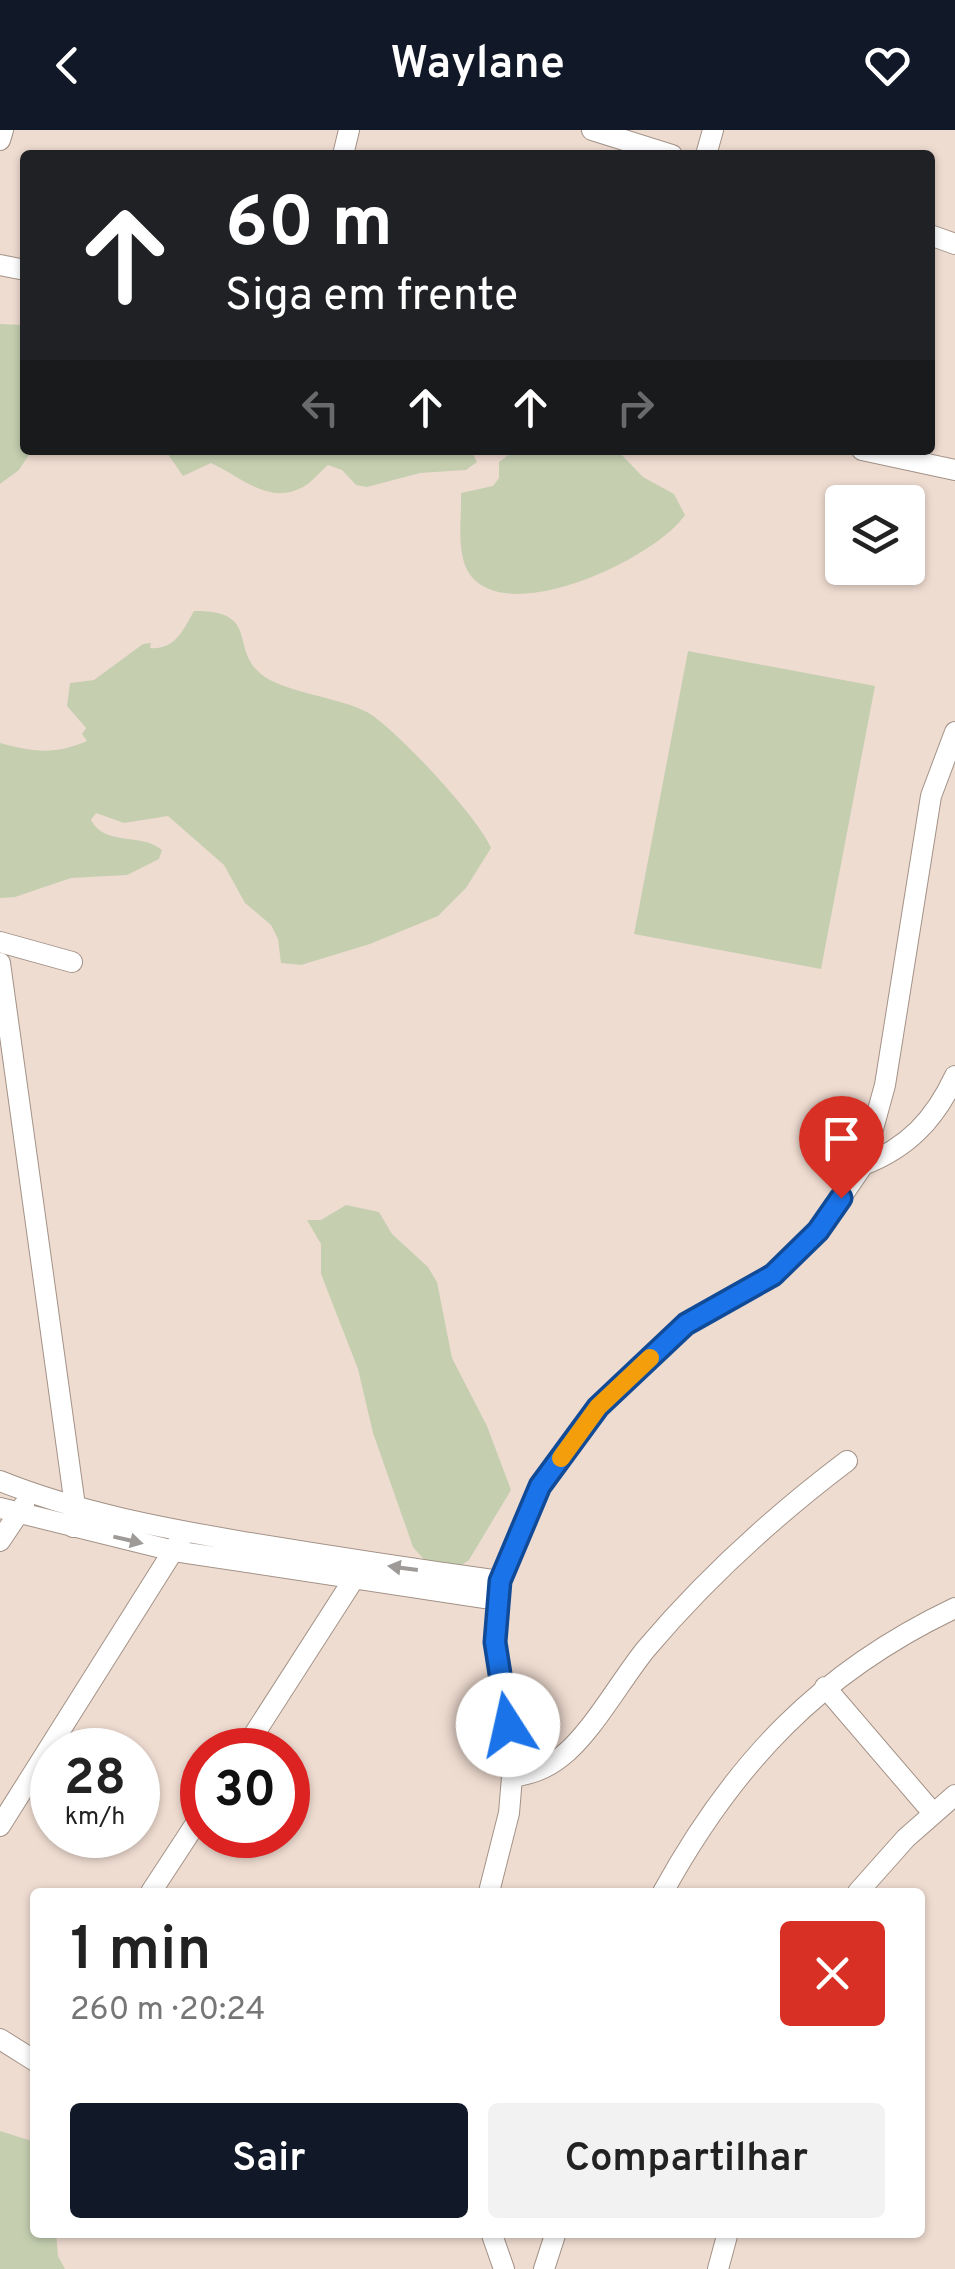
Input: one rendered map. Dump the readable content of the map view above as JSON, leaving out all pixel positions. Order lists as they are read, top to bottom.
{
  "page": {
    "header": "Waylane",
    "turn": ["60 m", "Siga em frente"],
    "speed": "28 km/h",
    "limit": "30",
    "heading": ["1 min", "260 m · 20:24"],
    "buttons": ["Sair", "Compartilhar"]
  }
}
